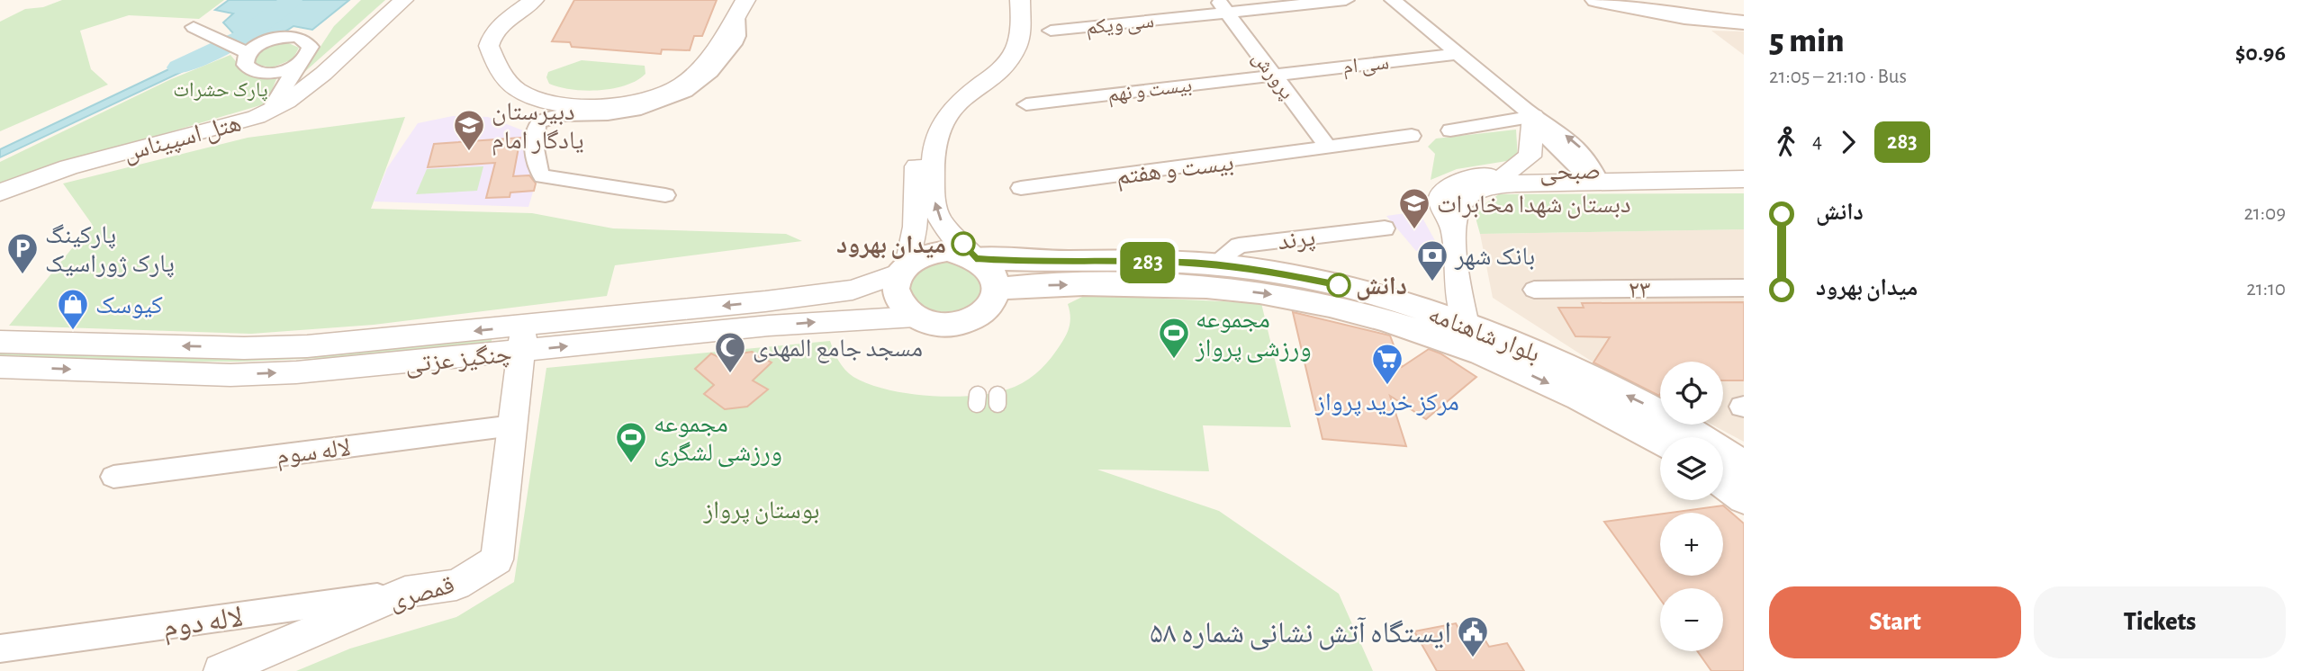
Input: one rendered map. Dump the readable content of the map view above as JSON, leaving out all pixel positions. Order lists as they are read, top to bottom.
{
  "streets": {
    "main road": ["بلوار شاهنامه"],
    "street": [
      "سی ویکم",
      "سی ام",
      "پرورش",
      "بیست و نهم",
      "هتل اسپیناس",
      "بیست و هفتم",
      "صبحی",
      "پرند",
      "۲۳",
      "چنگیز عزتی",
      "لاله سوم",
      "قمصری",
      "لاله دوم"
    ]
  },
  "crossings": [
    ["سی ویکم", "پرورش"],
    ["سی ام", "پرورش"],
    ["سی ام", "بیست و نهم"],
    ["پرورش", "بیست و نهم"],
    ["پرورش", "بیست و هفتم"],
    ["صبحی", "بلوار شاهنامه"],
    ["پرند", "بلوار شاهنامه"],
    ["بلوار شاهنامه", "چنگیز عزتی"],
    ["چنگیز عزتی", "قمصری"],
    ["لاله سوم", "قمصری"],
    ["قمصری", "لاله دوم"]
  ],
  "parks": ["پارک حشرات", "بوستان پرواز"],
  "places": {
    "school or university": ["دبیرستان یادگار امام", "دبستان شهدا مخابرات"],
    "other": ["میدان بهرود", "دانش"],
    "parking": ["پارکینگ پارک ژوراسیک"],
    "bank": ["بانک شهر"],
    "shop": ["کیوسک"],
    "sports": ["مجموعه ورزشی پرواز", "مجموعه ورزشی لشگری"],
    "mosque": ["مسجد جامع المهدی"],
    "supermarket": ["مرکز خرید پرواز"],
    "public building": ["ایستگاه آتش نشانی شماره ۵۸"]
  },
  "lines": ["bus line 283"],
  "page": {
    "on_map": "283",
    "heading": ["5 min", "21:05 – 21:10 · Bus", "$0.96"],
    "legs": ["4", "283"],
    "list": [
      {
        "name": "دانش",
        "value": "21:09"
      },
      {
        "name": "میدان بهرود",
        "value": "21:10"
      }
    ],
    "map_buttons": ["+", "−"],
    "buttons": ["Start", "Tickets"]
  }
}
